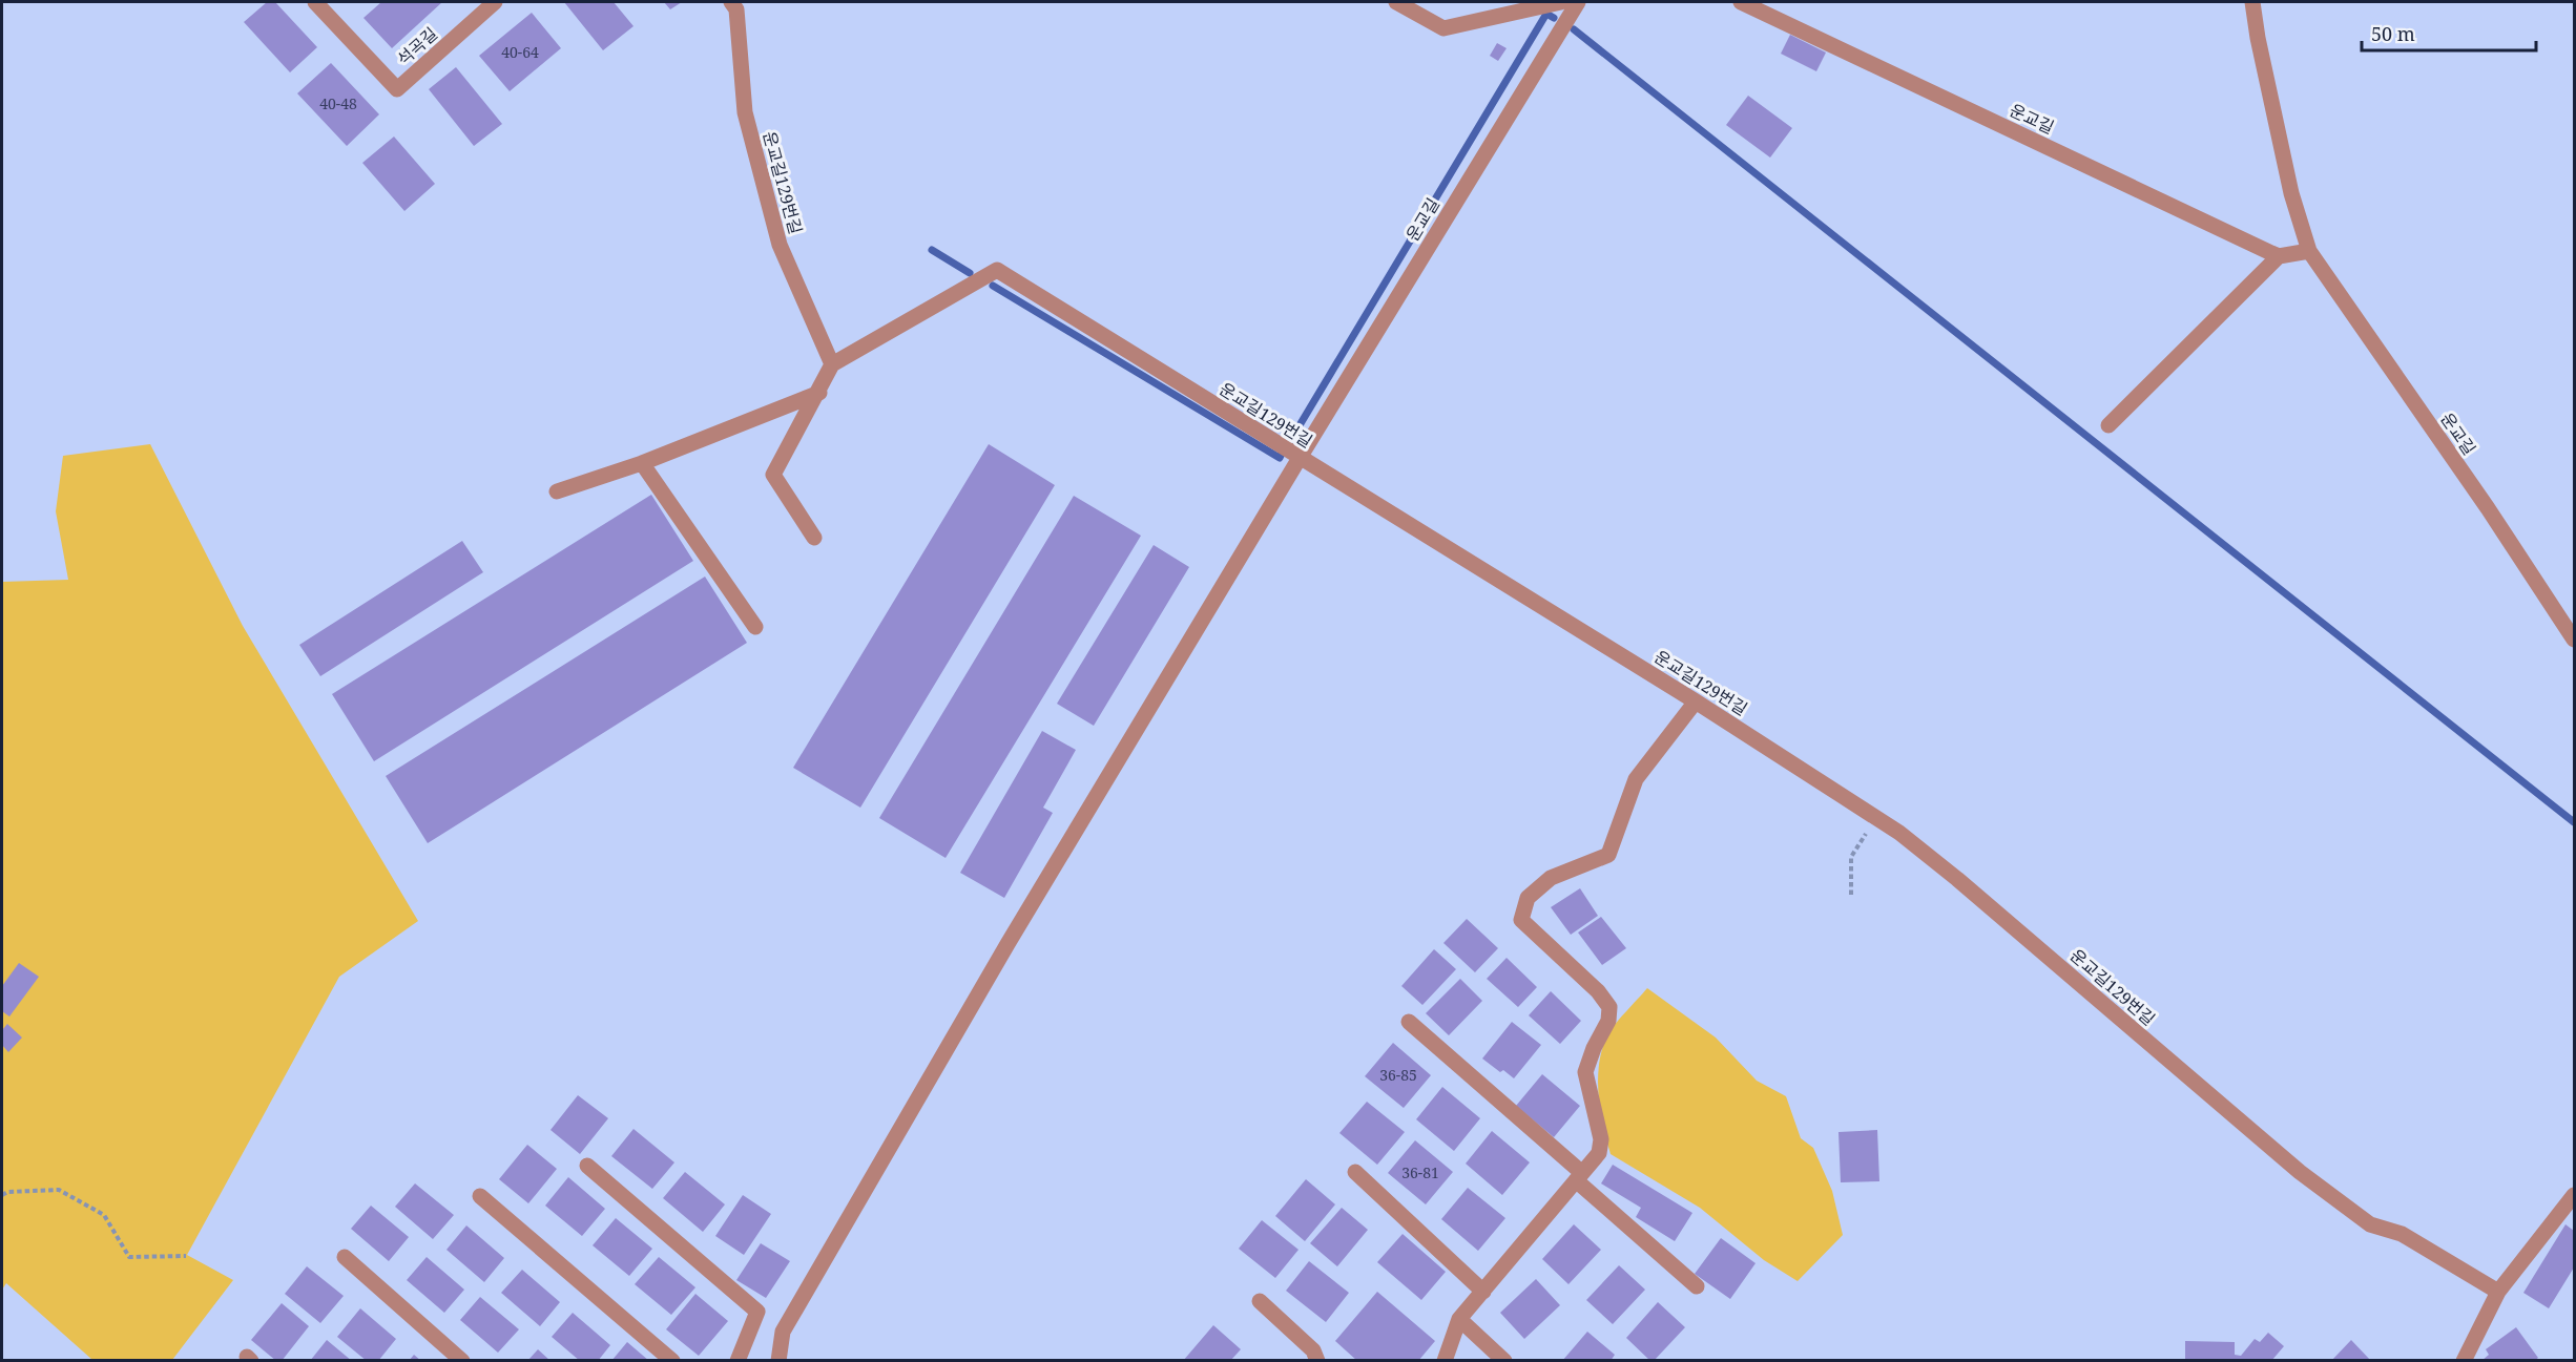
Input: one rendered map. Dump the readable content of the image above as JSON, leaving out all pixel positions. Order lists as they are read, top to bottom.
{
  "streets": {
    "street": ["석곡길", "운교길", "운교길129번길"]
  },
  "crossings": [
    ["운교길", "운교길129번길"]
  ],
  "house_numbers": [
    "40-64",
    "40-48",
    "36-85",
    "36-81"
  ],
  "scale_bar": "50 m"
}
